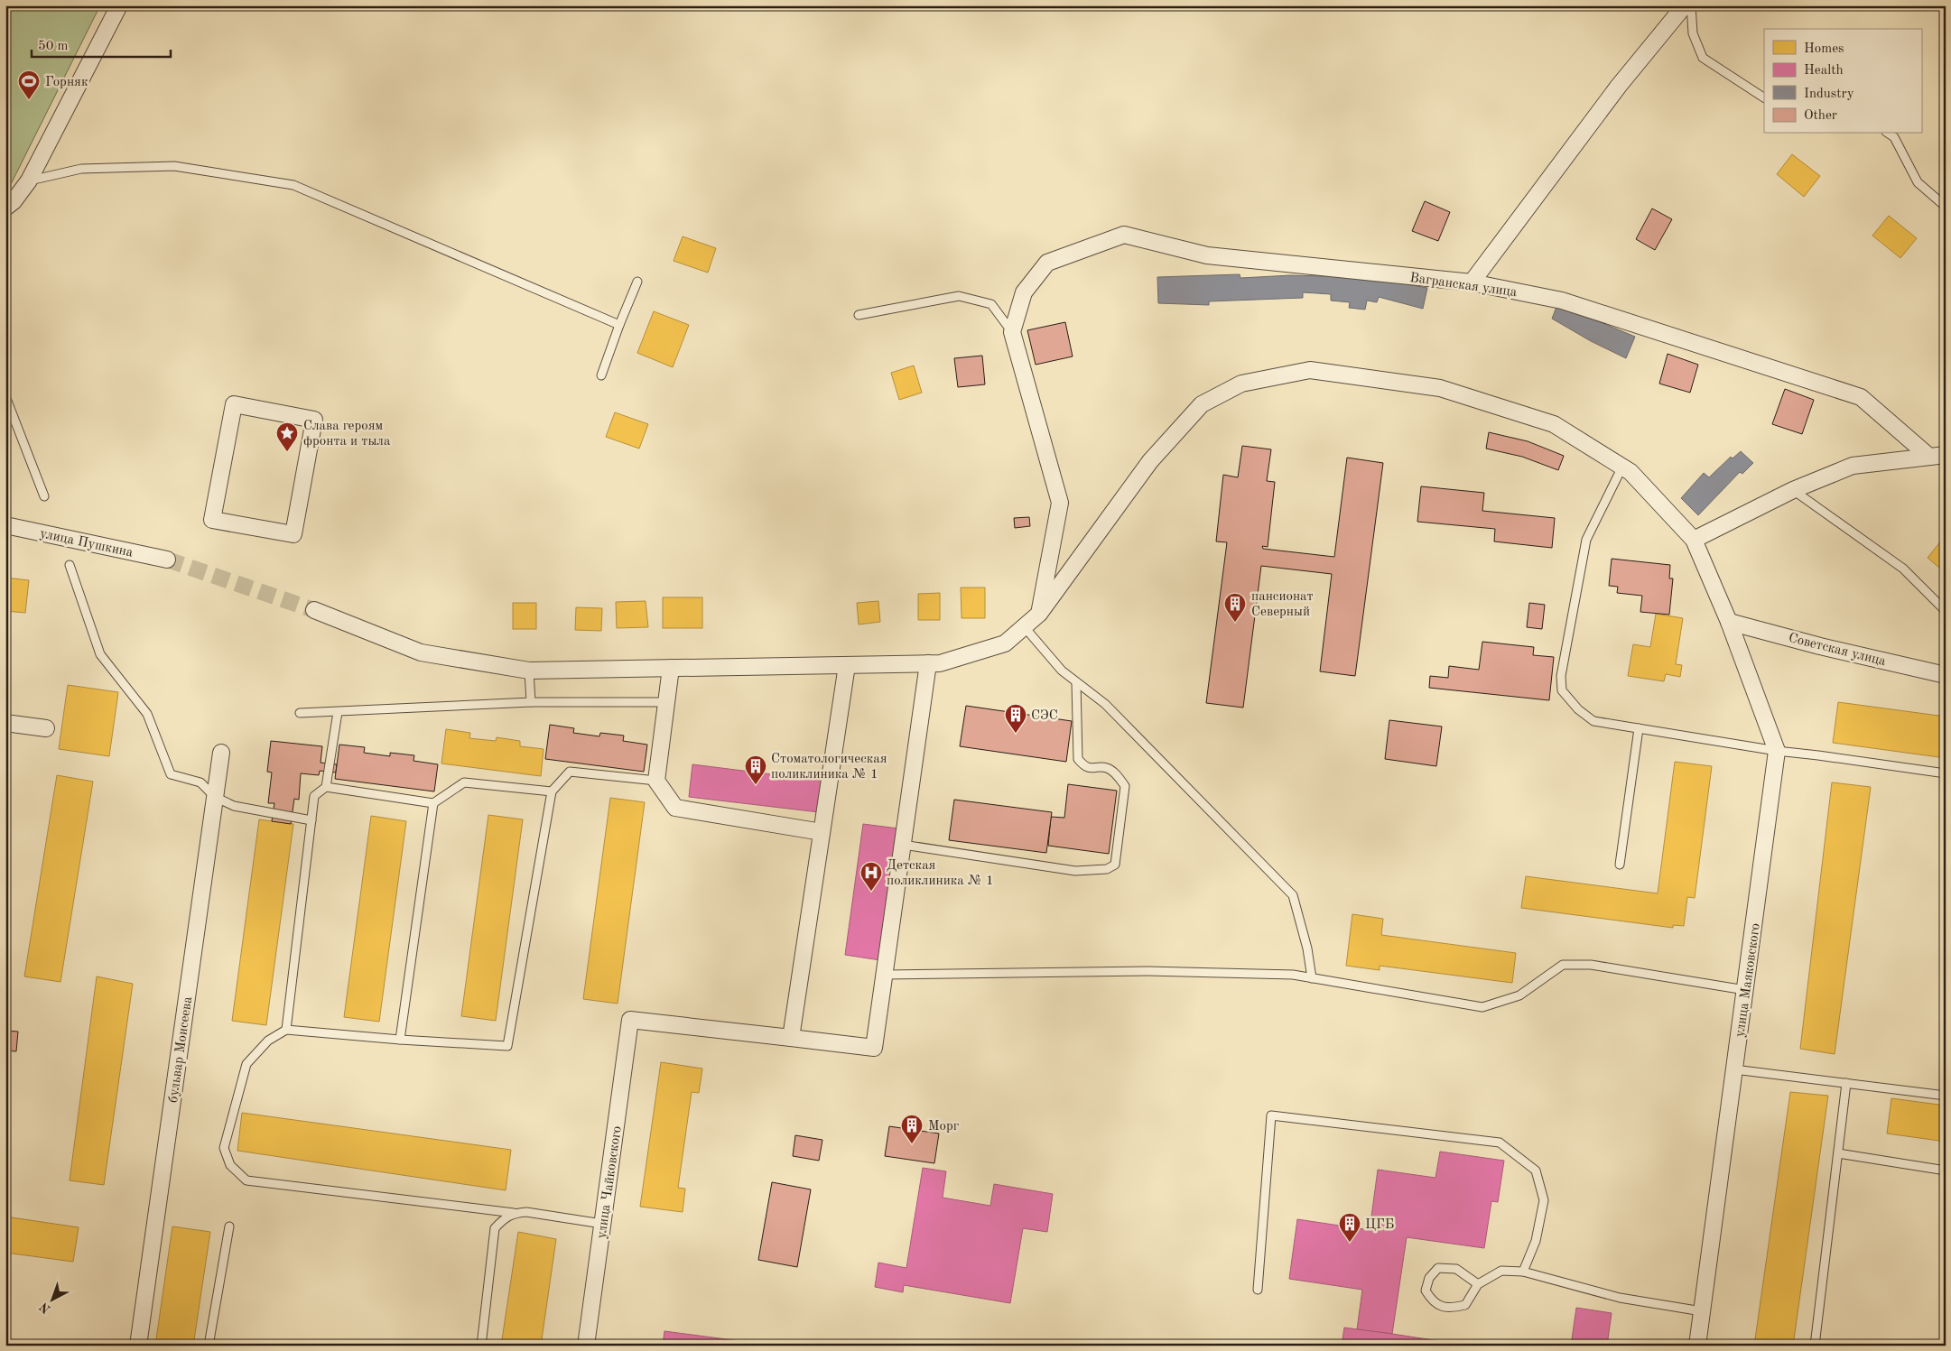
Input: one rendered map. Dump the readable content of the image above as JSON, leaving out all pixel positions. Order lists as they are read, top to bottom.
{
  "streets": {
    "street": [
      "Вагранская улица",
      "улица Пушкина",
      "Советская улица",
      "улица Маяковского",
      "бульвар Моисеева",
      "улица Чайковского"
    ]
  },
  "crossings": [
    ["Советская улица", "улица Маяковского"]
  ],
  "places": {
    "sports": ["Горняк"],
    "place": ["Слава героям фронта и тыла"],
    "building": [
      "пансионат Северный",
      "СЭС",
      "Стоматологическая поликлиника № 1",
      "Морг",
      "ЦГБ"
    ],
    "hospital": ["Детская поликлиника № 1"]
  },
  "legend": [
    "Homes",
    "Health",
    "Industry",
    "Other"
  ],
  "scale_bar": "50 m",
  "north": "bottom left"
}
